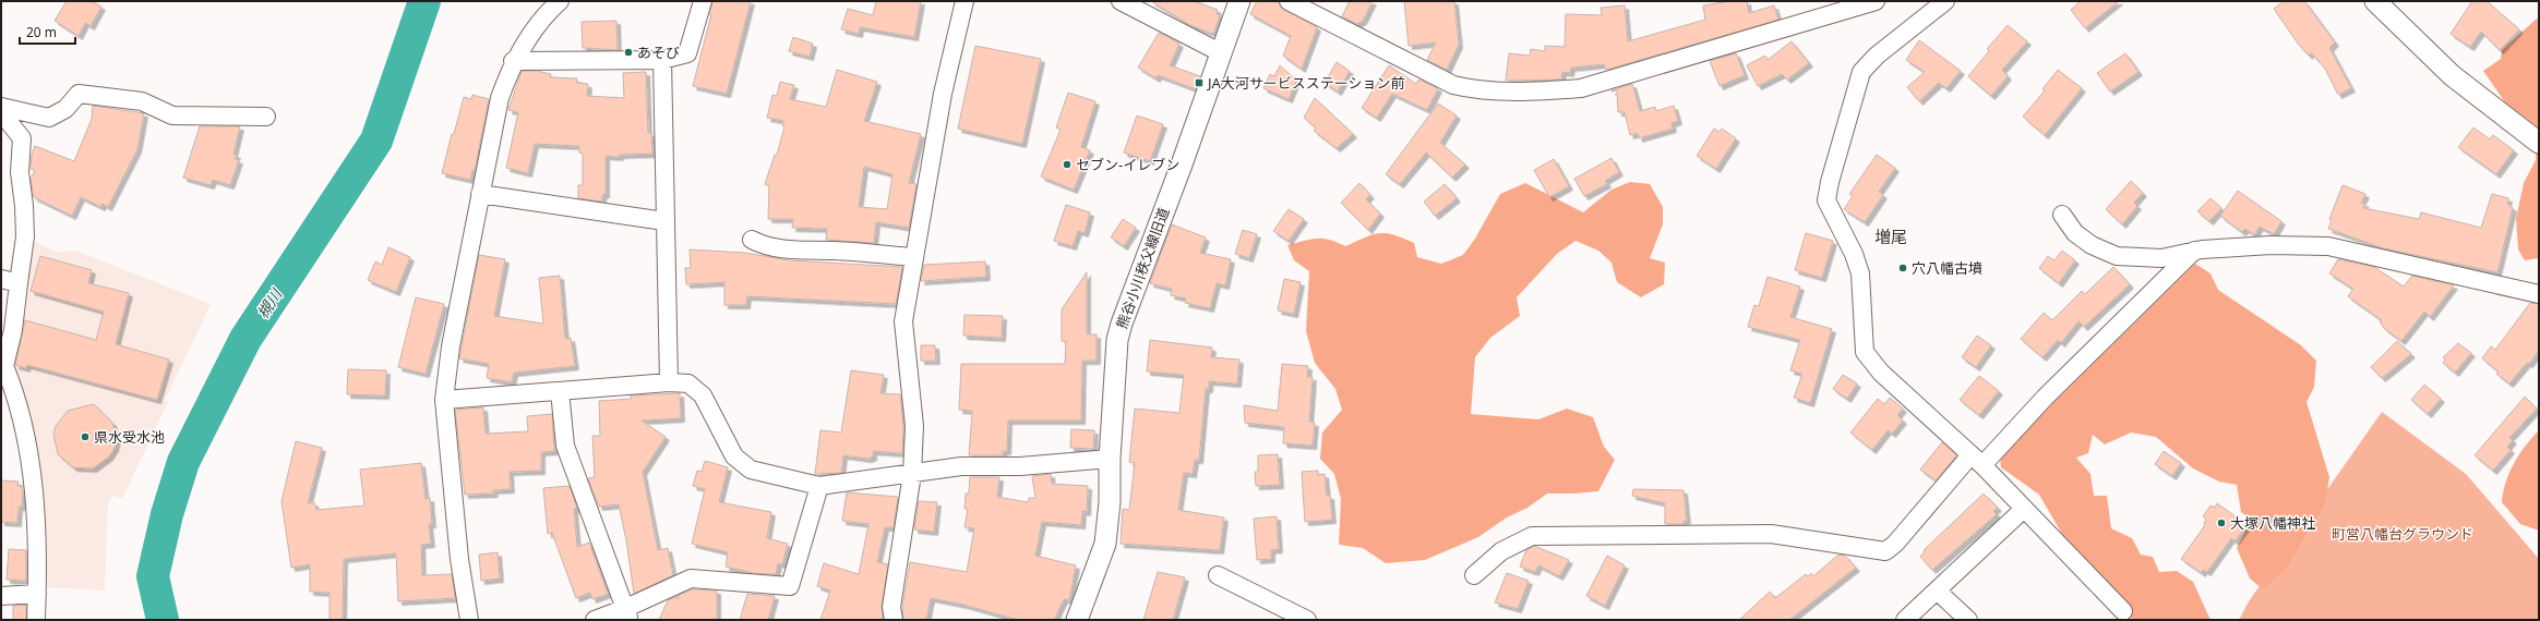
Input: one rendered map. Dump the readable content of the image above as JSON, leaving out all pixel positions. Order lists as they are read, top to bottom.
{
  "streets": {
    "street": ["熊谷小川秩父線旧道"]
  },
  "districts": ["増尾"],
  "water": ["槻川"],
  "parks": ["町営八幡台グラウンド"],
  "places": {
    "other": [
      "あそび",
      "セブン-イレブン",
      "穴八幡古墳",
      "県水受水池",
      "大塚八幡神社"
    ],
    "transit": ["JA大河サービスステーション前"]
  },
  "scale_bar": "20 m"
}
